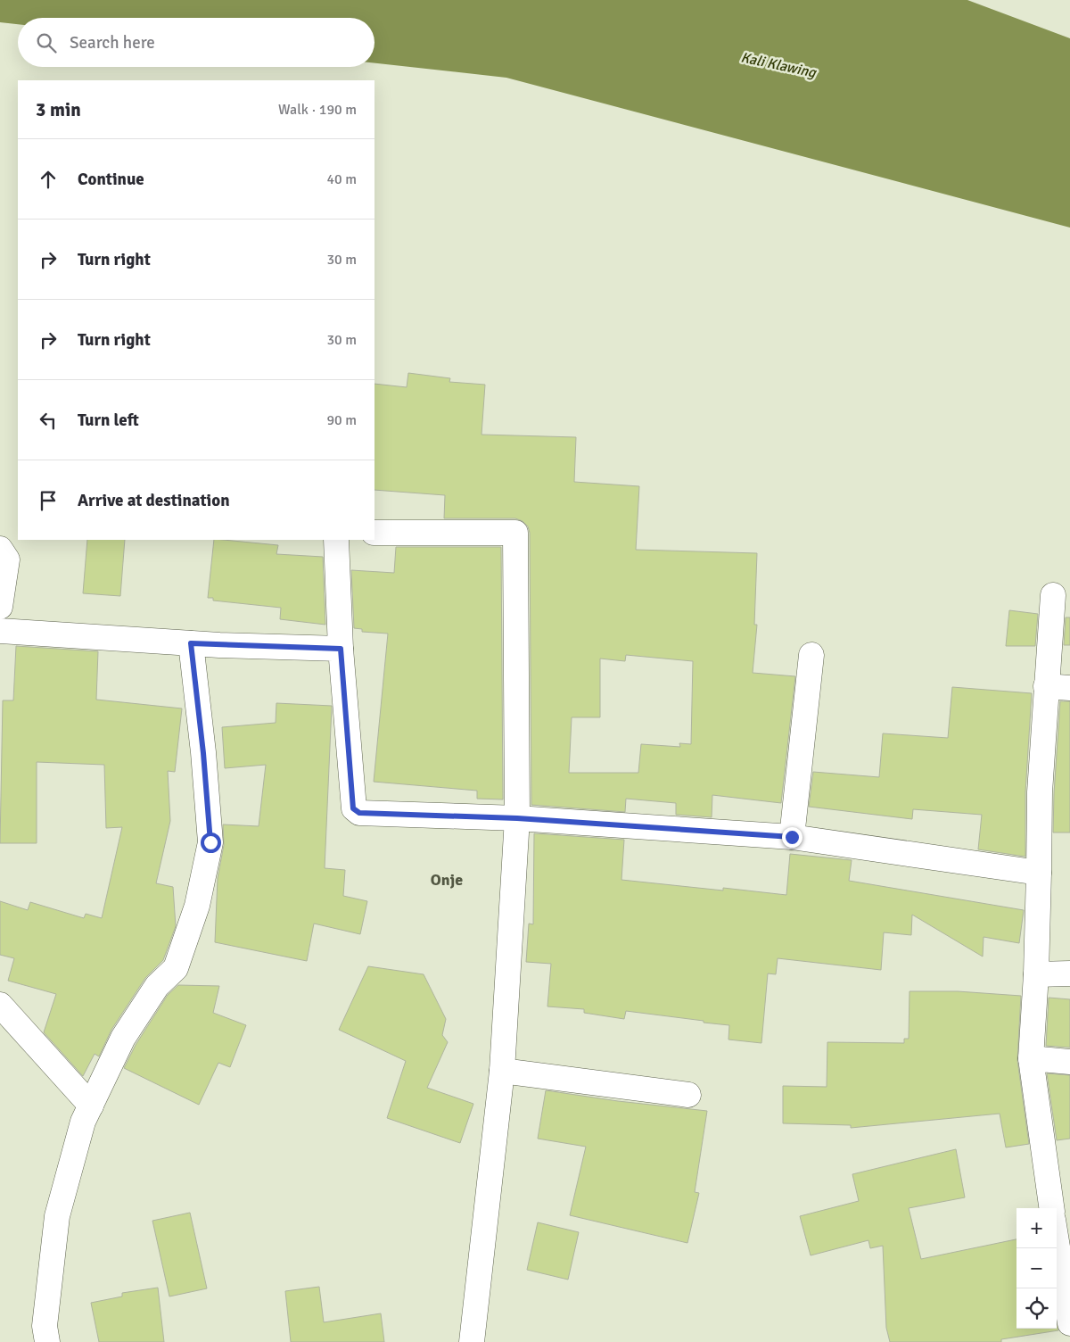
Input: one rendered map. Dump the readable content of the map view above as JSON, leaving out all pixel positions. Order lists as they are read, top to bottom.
{
  "districts": ["Onje"],
  "water": ["Kali Klawing"],
  "page": {
    "search": "Search here",
    "heading": ["3 min", "Walk · 190 m"],
    "list": [
      ["Continue", "40 m"],
      ["Turn right", "30 m"],
      ["Turn right", "30 m"],
      ["Turn left", "90 m"],
      "Arrive at destination"
    ],
    "map_buttons": ["+", "−"]
  }
}
